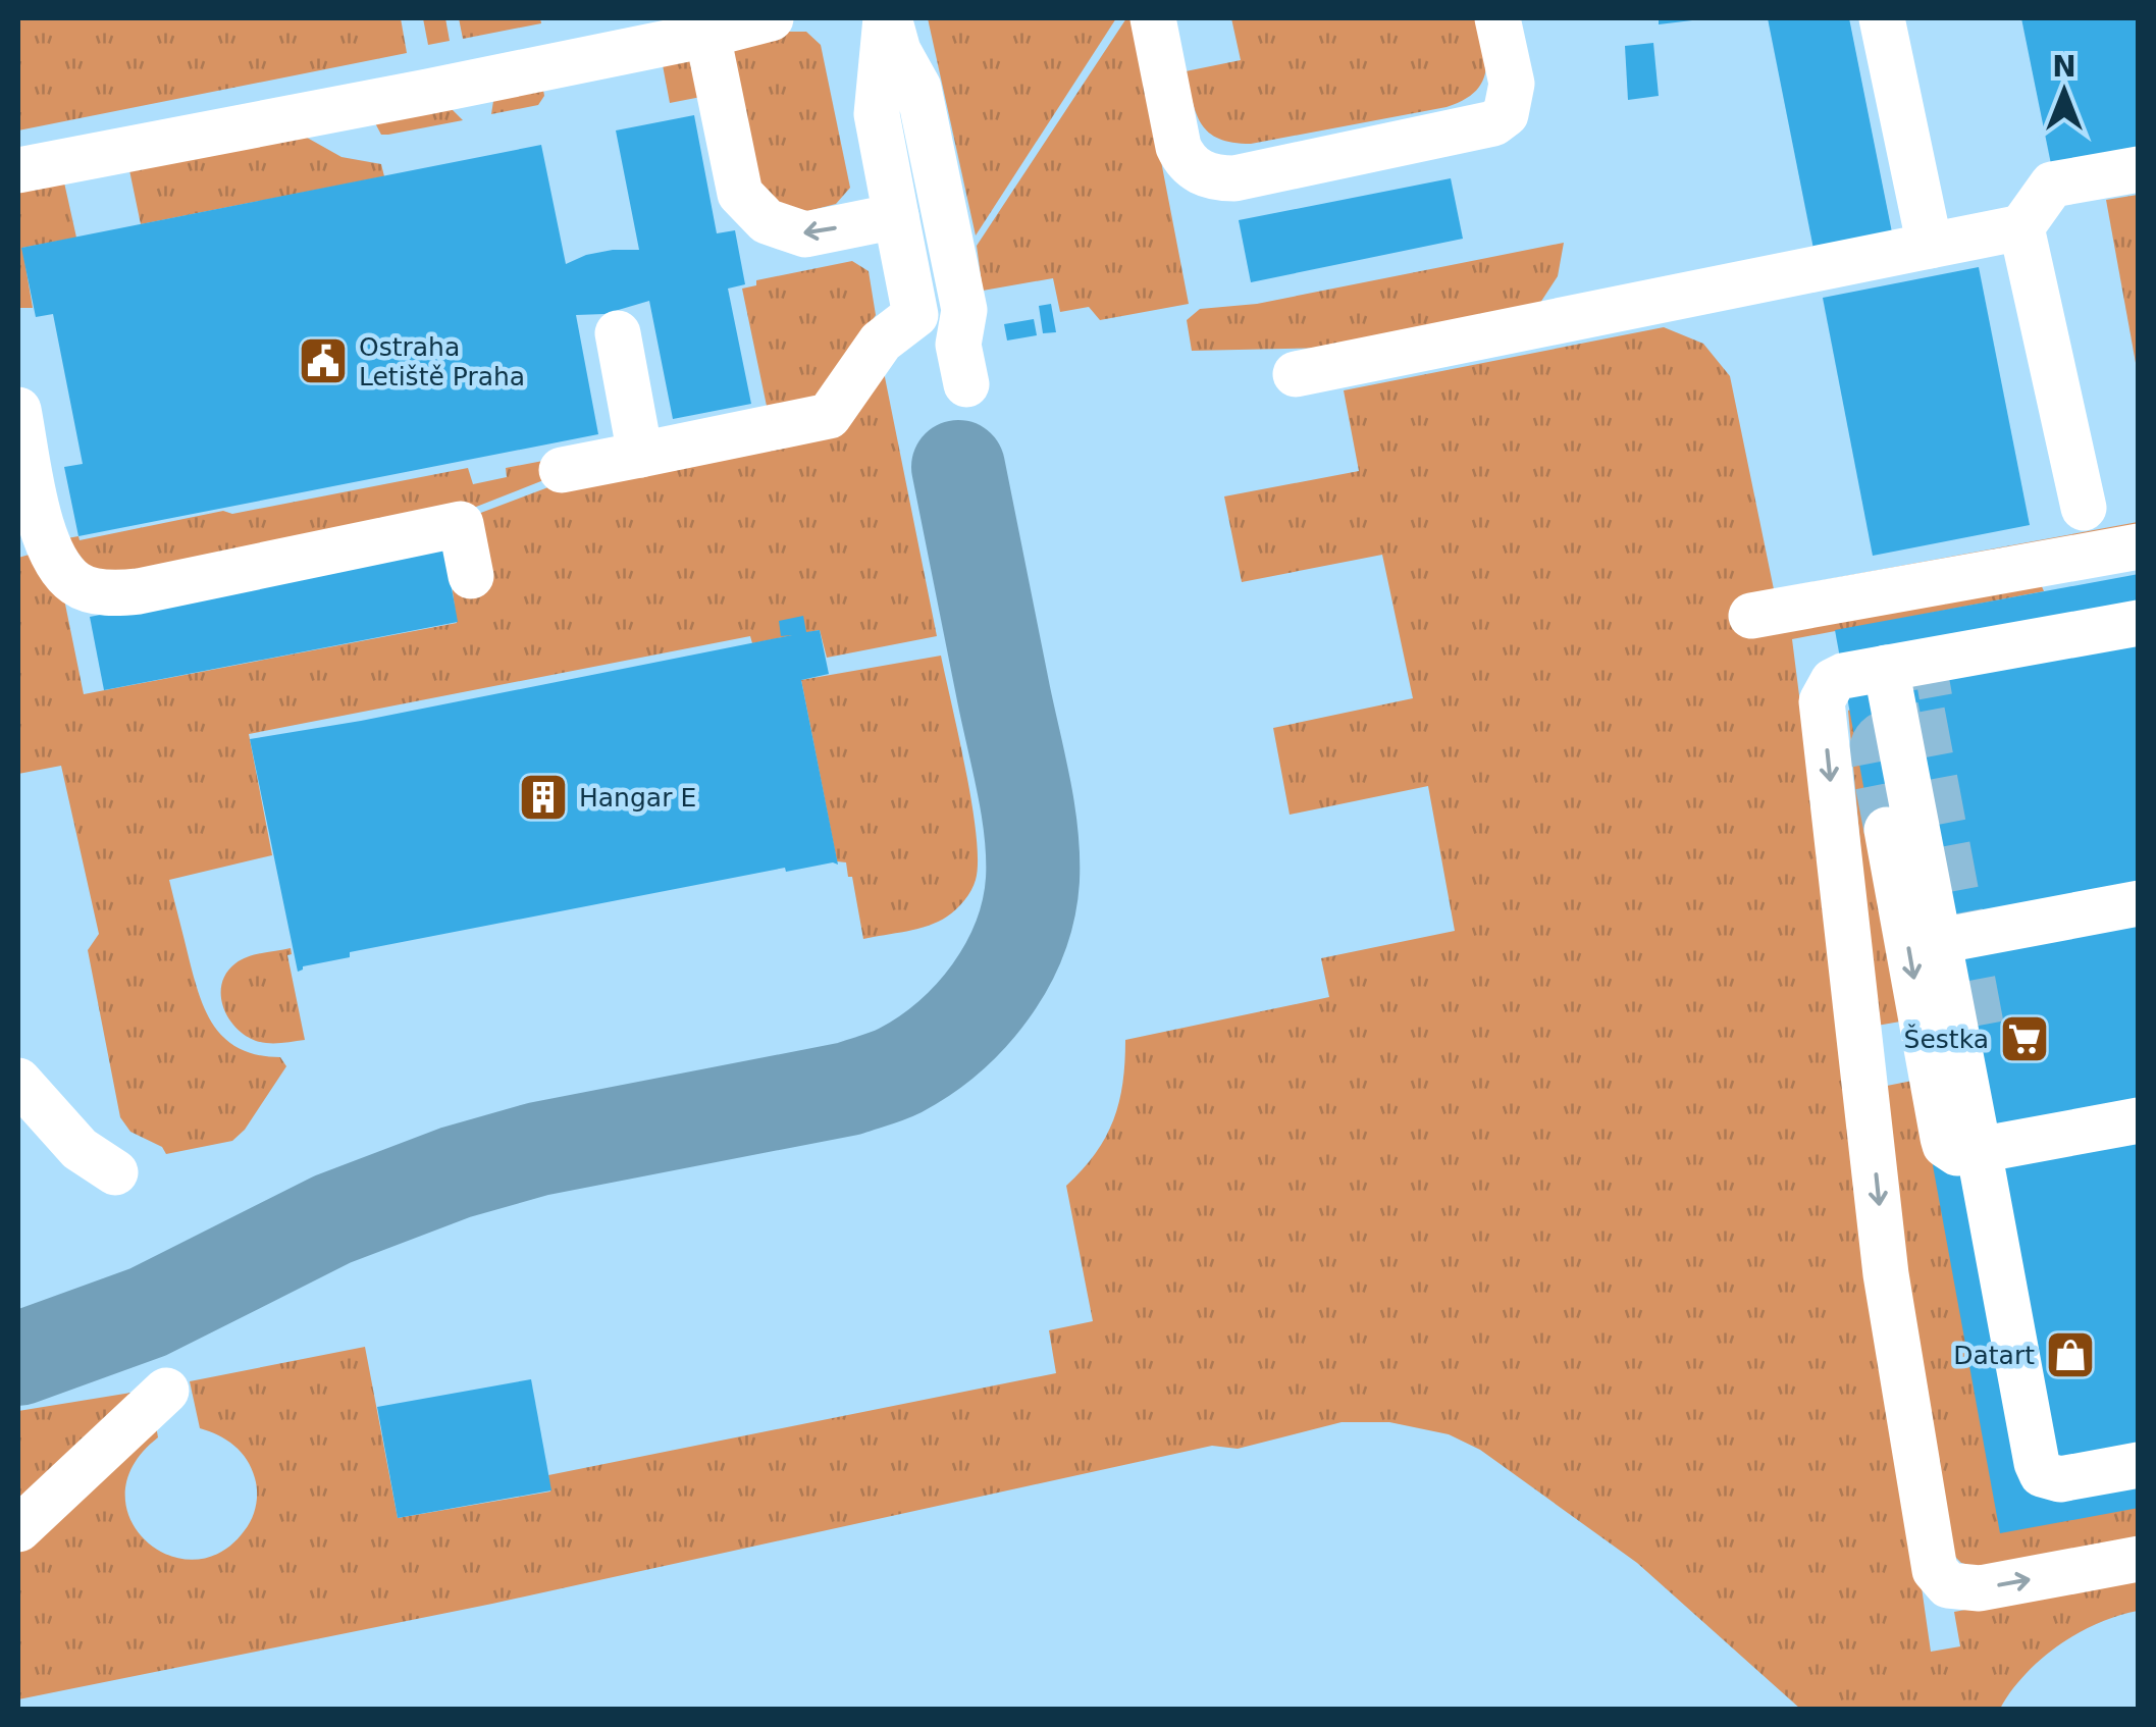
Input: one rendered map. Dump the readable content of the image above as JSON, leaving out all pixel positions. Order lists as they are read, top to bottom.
{
  "places": {
    "public building": ["Ostraha Letiště Praha"],
    "building": ["Hangar E"],
    "supermarket": ["Šestka"],
    "shop": ["Datart"]
  },
  "north": "top"
}
